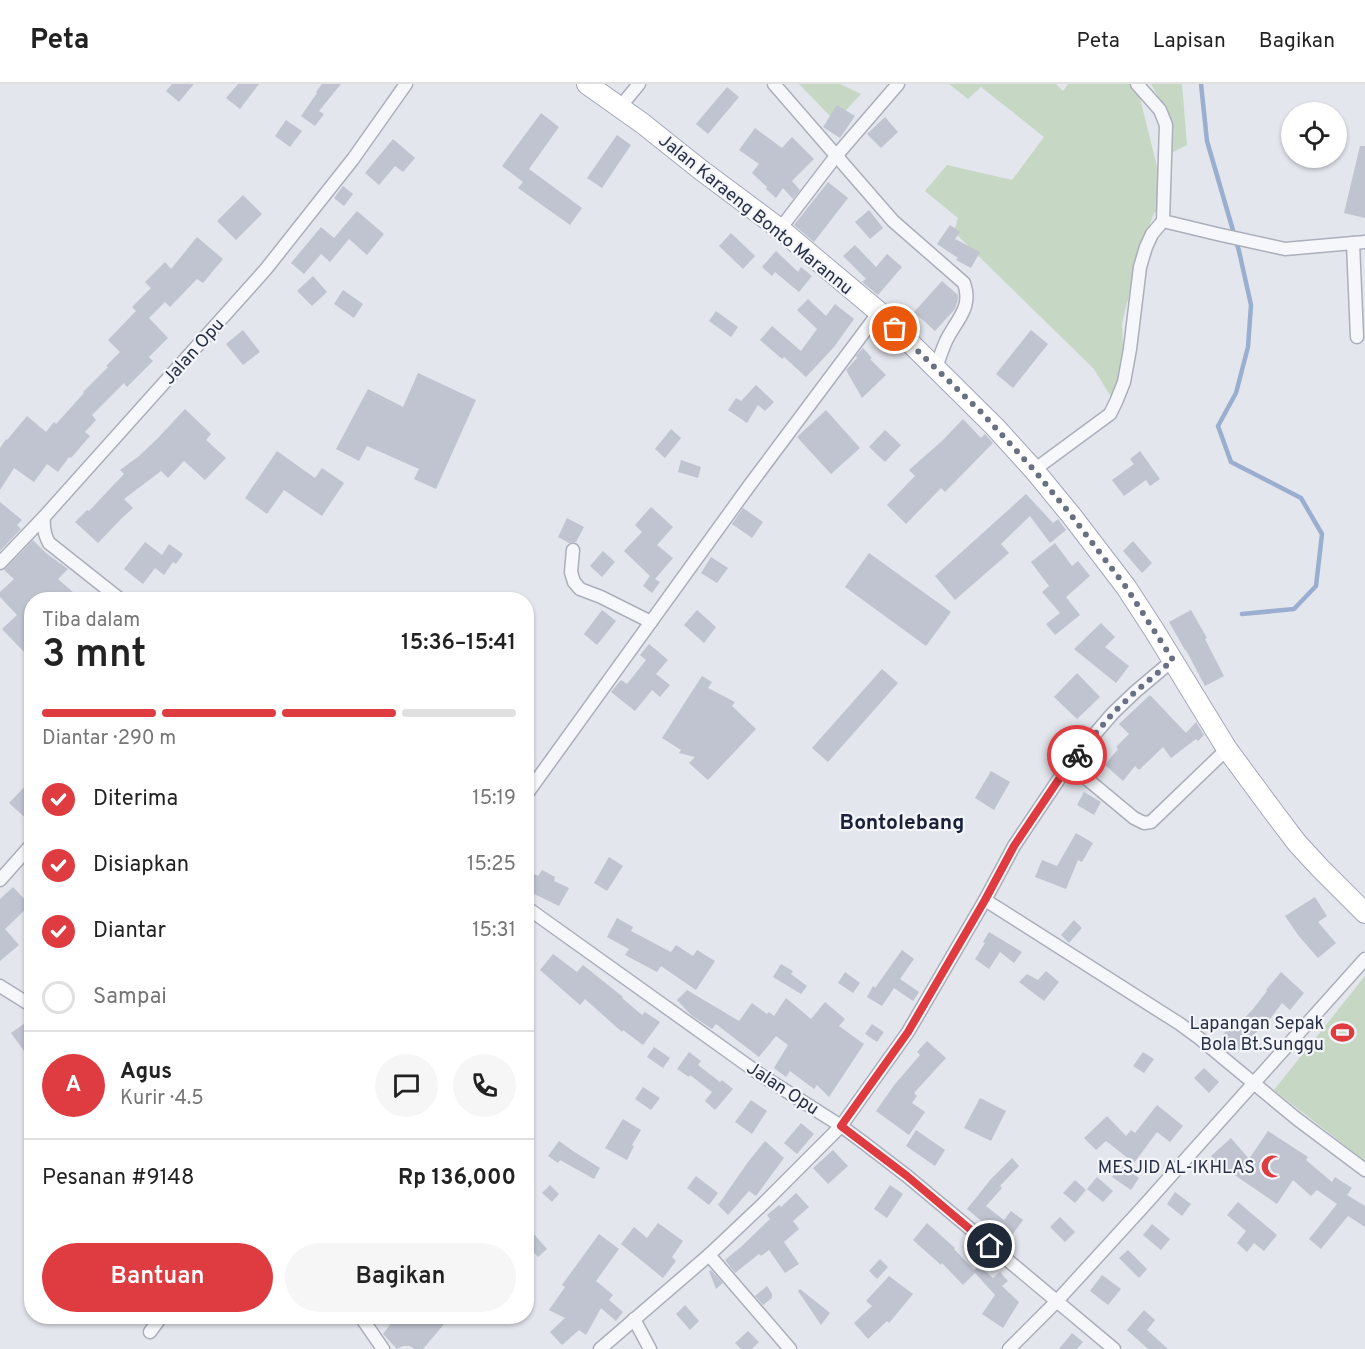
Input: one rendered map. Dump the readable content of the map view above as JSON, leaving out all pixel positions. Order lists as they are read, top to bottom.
{
  "streets": {
    "main road": ["Jalan Karaeng Bonto Marannu"],
    "street": ["Jalan Opu"]
  },
  "districts": ["Bontolebang"],
  "places": {
    "sports": ["Lapangan Sepak Bola Bt.Sunggu"],
    "mosque": ["MESJID AL-IKHLAS"]
  },
  "page": {
    "header": "Peta",
    "nav": ["Peta", "Lapisan", "Bagikan"],
    "heading": ["3 mnt", "Tiba dalam", "15:36–15:41"],
    "panel": [
      "Agus",
      "Kurir · 4.5",
      "Pesanan #9148",
      "Rp 136,000"
    ],
    "bar": "Diantar · 290 m",
    "list": [
      ["Diterima", "15:19"],
      ["Disiapkan", "15:25"],
      ["Diantar", "15:31"],
      "Sampai"
    ],
    "round": "A",
    "buttons": ["Bantuan", "Bagikan"]
  }
}
